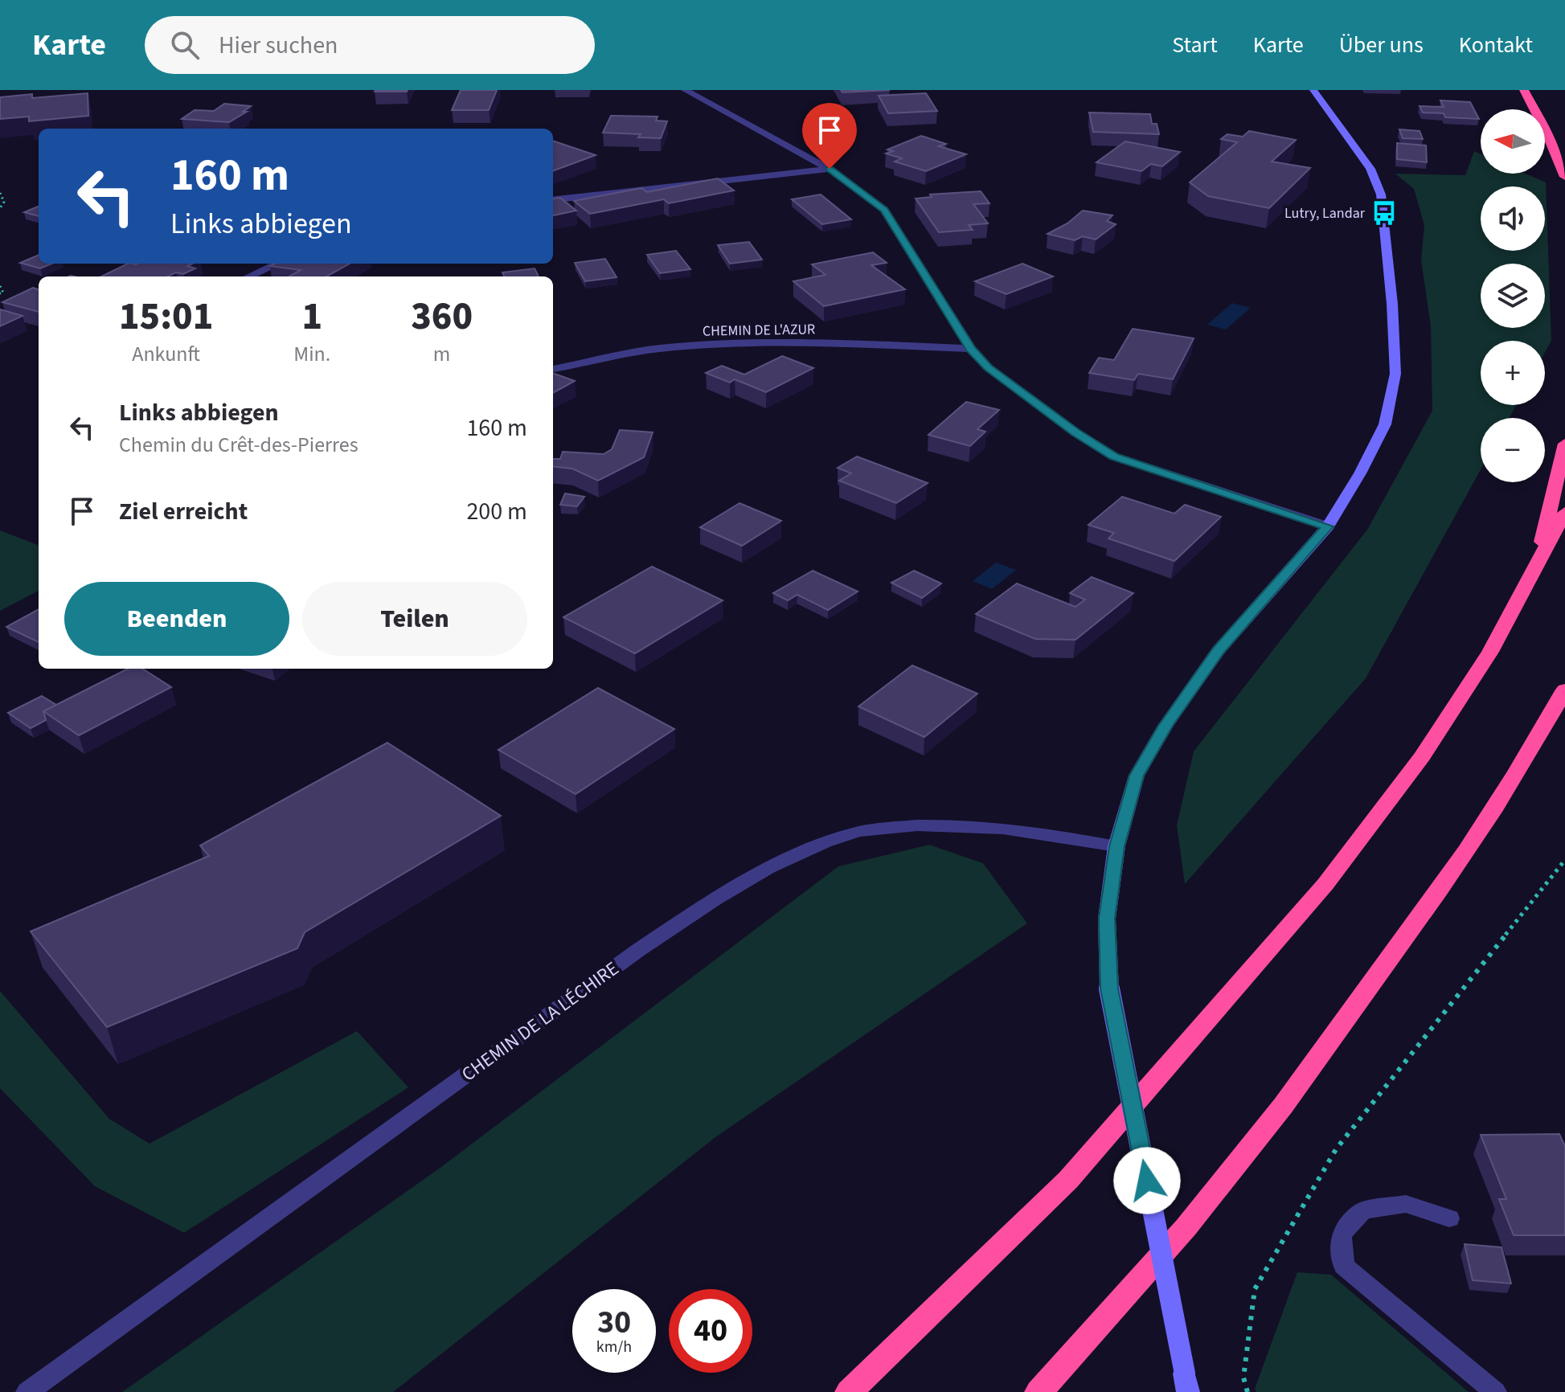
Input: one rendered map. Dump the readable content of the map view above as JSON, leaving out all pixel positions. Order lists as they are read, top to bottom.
{
  "streets": {
    "street": ["CHEMIN DE L'AZUR", "CHEMIN DE LA LÉCHIRE"]
  },
  "places": {
    "bus stop": ["Lutry, Landar"]
  },
  "north": "left",
  "page": {
    "header": "Karte",
    "search": "Hier suchen",
    "nav": [
      "Start",
      "Karte",
      "Über uns",
      "Kontakt"
    ],
    "map_buttons": ["+", "−"],
    "turn": ["160 m", "Links abbiegen"],
    "eta": [
      "15:01",
      "Ankunft",
      "1",
      "Min.",
      "360",
      "m"
    ],
    "list": [
      {
        "name": "Links abbiegen",
        "note": "Chemin du Crêt-des-Pierres",
        "value": "160 m"
      },
      {
        "name": "Ziel erreicht",
        "value": "200 m"
      }
    ],
    "buttons": ["Beenden", "Teilen"],
    "speed": "30 km/h",
    "limit": "40"
  }
}
